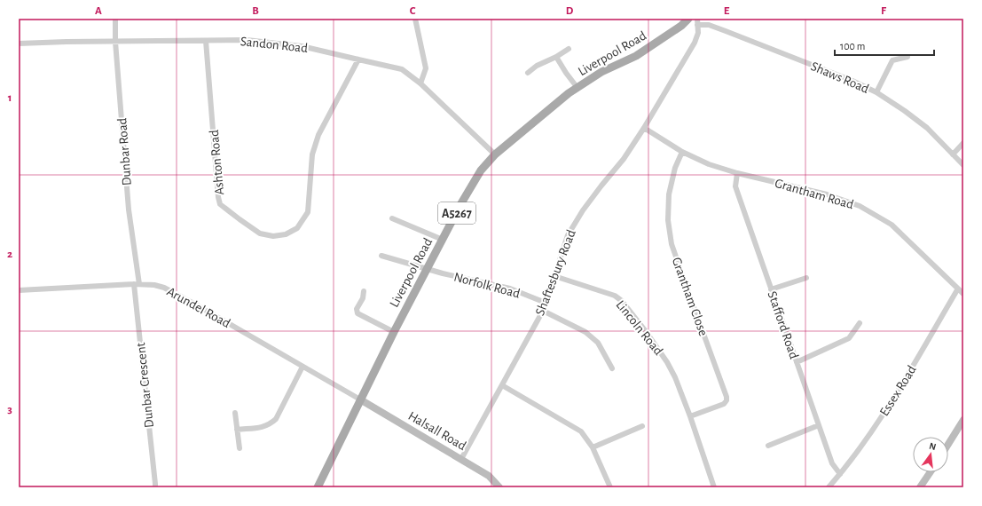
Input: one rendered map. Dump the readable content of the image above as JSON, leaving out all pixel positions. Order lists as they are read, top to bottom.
{
  "streets": {
    "main road": ["Liverpool Road", "A5267"],
    "street": [
      "Sandon Road",
      "Shaws Road",
      "Dunbar Road",
      "Ashton Road",
      "Grantham Road",
      "Shaftesbury Road",
      "Norfolk Road",
      "Grantham Close",
      "Arundel Road",
      "Stafford Road",
      "Lincoln Road",
      "Dunbar Crescent",
      "Essex Road",
      "Halsall Road"
    ]
  },
  "crossings": [
    ["Sandon Road", "Liverpool Road"],
    ["Sandon Road", "Dunbar Road"],
    ["Sandon Road", "Ashton Road"],
    ["Liverpool Road", "Norfolk Road"],
    ["Liverpool Road", "Arundel Road"],
    ["Liverpool Road", "Halsall Road"],
    ["Shaws Road", "Shaftesbury Road"],
    ["Dunbar Road", "Arundel Road"],
    ["Dunbar Road", "Dunbar Crescent"],
    ["Grantham Road", "Shaftesbury Road"],
    ["Grantham Road", "Grantham Close"],
    ["Grantham Road", "Stafford Road"],
    ["Grantham Road", "Essex Road"],
    ["Shaftesbury Road", "Norfolk Road"],
    ["Shaftesbury Road", "Lincoln Road"],
    ["Shaftesbury Road", "Halsall Road"],
    ["Grantham Close", "Lincoln Road"],
    ["Arundel Road", "Dunbar Crescent"],
    ["Arundel Road", "Halsall Road"],
    ["Stafford Road", "Essex Road"]
  ],
  "scale_bar": "100 m",
  "north": "top",
  "grid": {
    "columns": [
      "A",
      "B",
      "C",
      "D",
      "E",
      "F"
    ],
    "rows": ["1", "2", "3"]
  }
}
